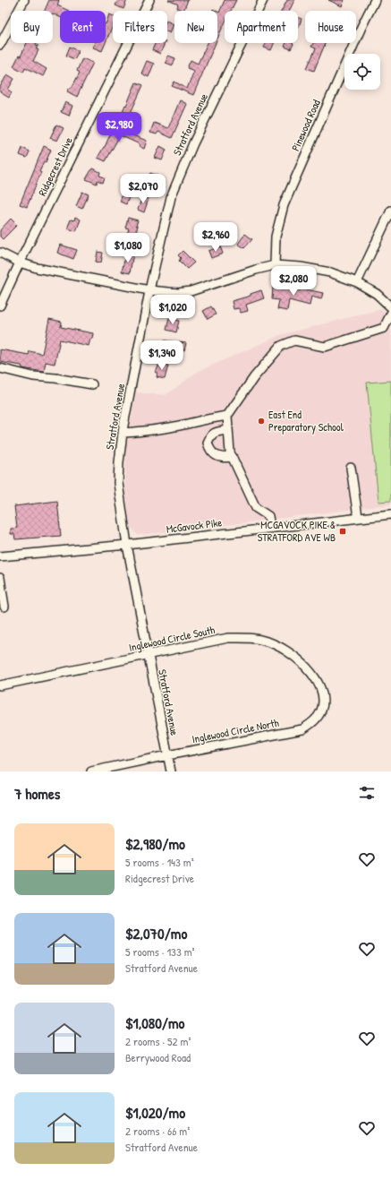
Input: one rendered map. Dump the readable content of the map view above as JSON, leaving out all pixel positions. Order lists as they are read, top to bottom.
{
  "streets": {
    "street": [
      "Stratford Avenue",
      "Pinewood Road",
      "Ridgecrest Drive",
      "McGavock Pike",
      "Inglewood Circle South",
      "Inglewood Circle North"
    ]
  },
  "crossings": [
    ["Stratford Avenue", "McGavock Pike"],
    ["Stratford Avenue", "Inglewood Circle South"],
    ["Stratford Avenue", "Inglewood Circle North"],
    ["Inglewood Circle South", "Inglewood Circle North"]
  ],
  "places": {
    "other": ["East End Preparatory School"],
    "transit": ["MCGAVOCK PIKE & STRATFORD AVE WB"]
  },
  "page": {
    "chip": [
      "Buy",
      "Rent",
      "Filters",
      "New",
      "Apartment",
      "House"
    ],
    "price": [
      "$2,980",
      "$2,070",
      "$2,960",
      "$1,080",
      "$2,080",
      "$1,020",
      "$1,340"
    ],
    "heading": "7 homes",
    "list": [
      {
        "name": "$2,980/mo",
        "note": "5 rooms · 143 m² · Ridgecrest Drive"
      },
      {
        "name": "$2,070/mo",
        "note": "5 rooms · 133 m² · Stratford Avenue"
      },
      {
        "name": "$1,080/mo",
        "note": "2 rooms · 52 m² · Berrywood Road"
      },
      {
        "name": "$1,020/mo",
        "note": "2 rooms · 66 m² · Stratford Avenue"
      }
    ]
  }
}
